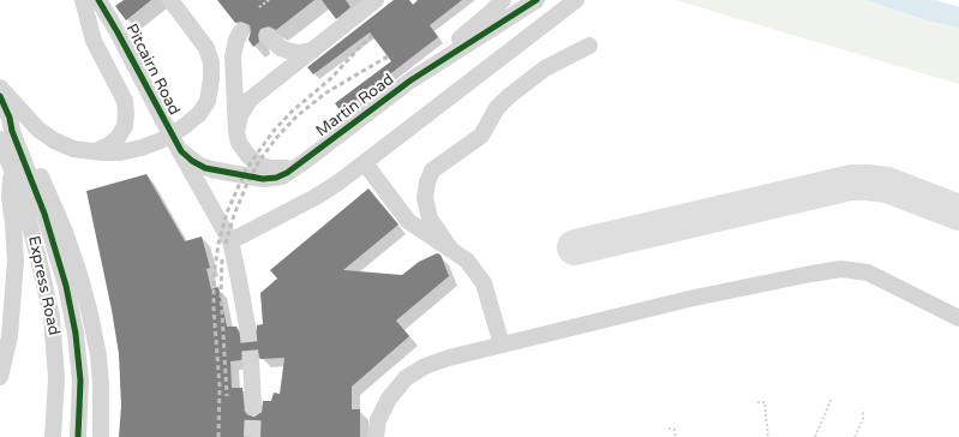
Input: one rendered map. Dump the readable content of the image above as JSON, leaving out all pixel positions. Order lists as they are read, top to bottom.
{
  "streets": {
    "street": ["Pitcairn Road", "Martin Road", "Express Road"]
  },
  "crossings": [
    ["Pitcairn Road", "Martin Road"]
  ]
}
